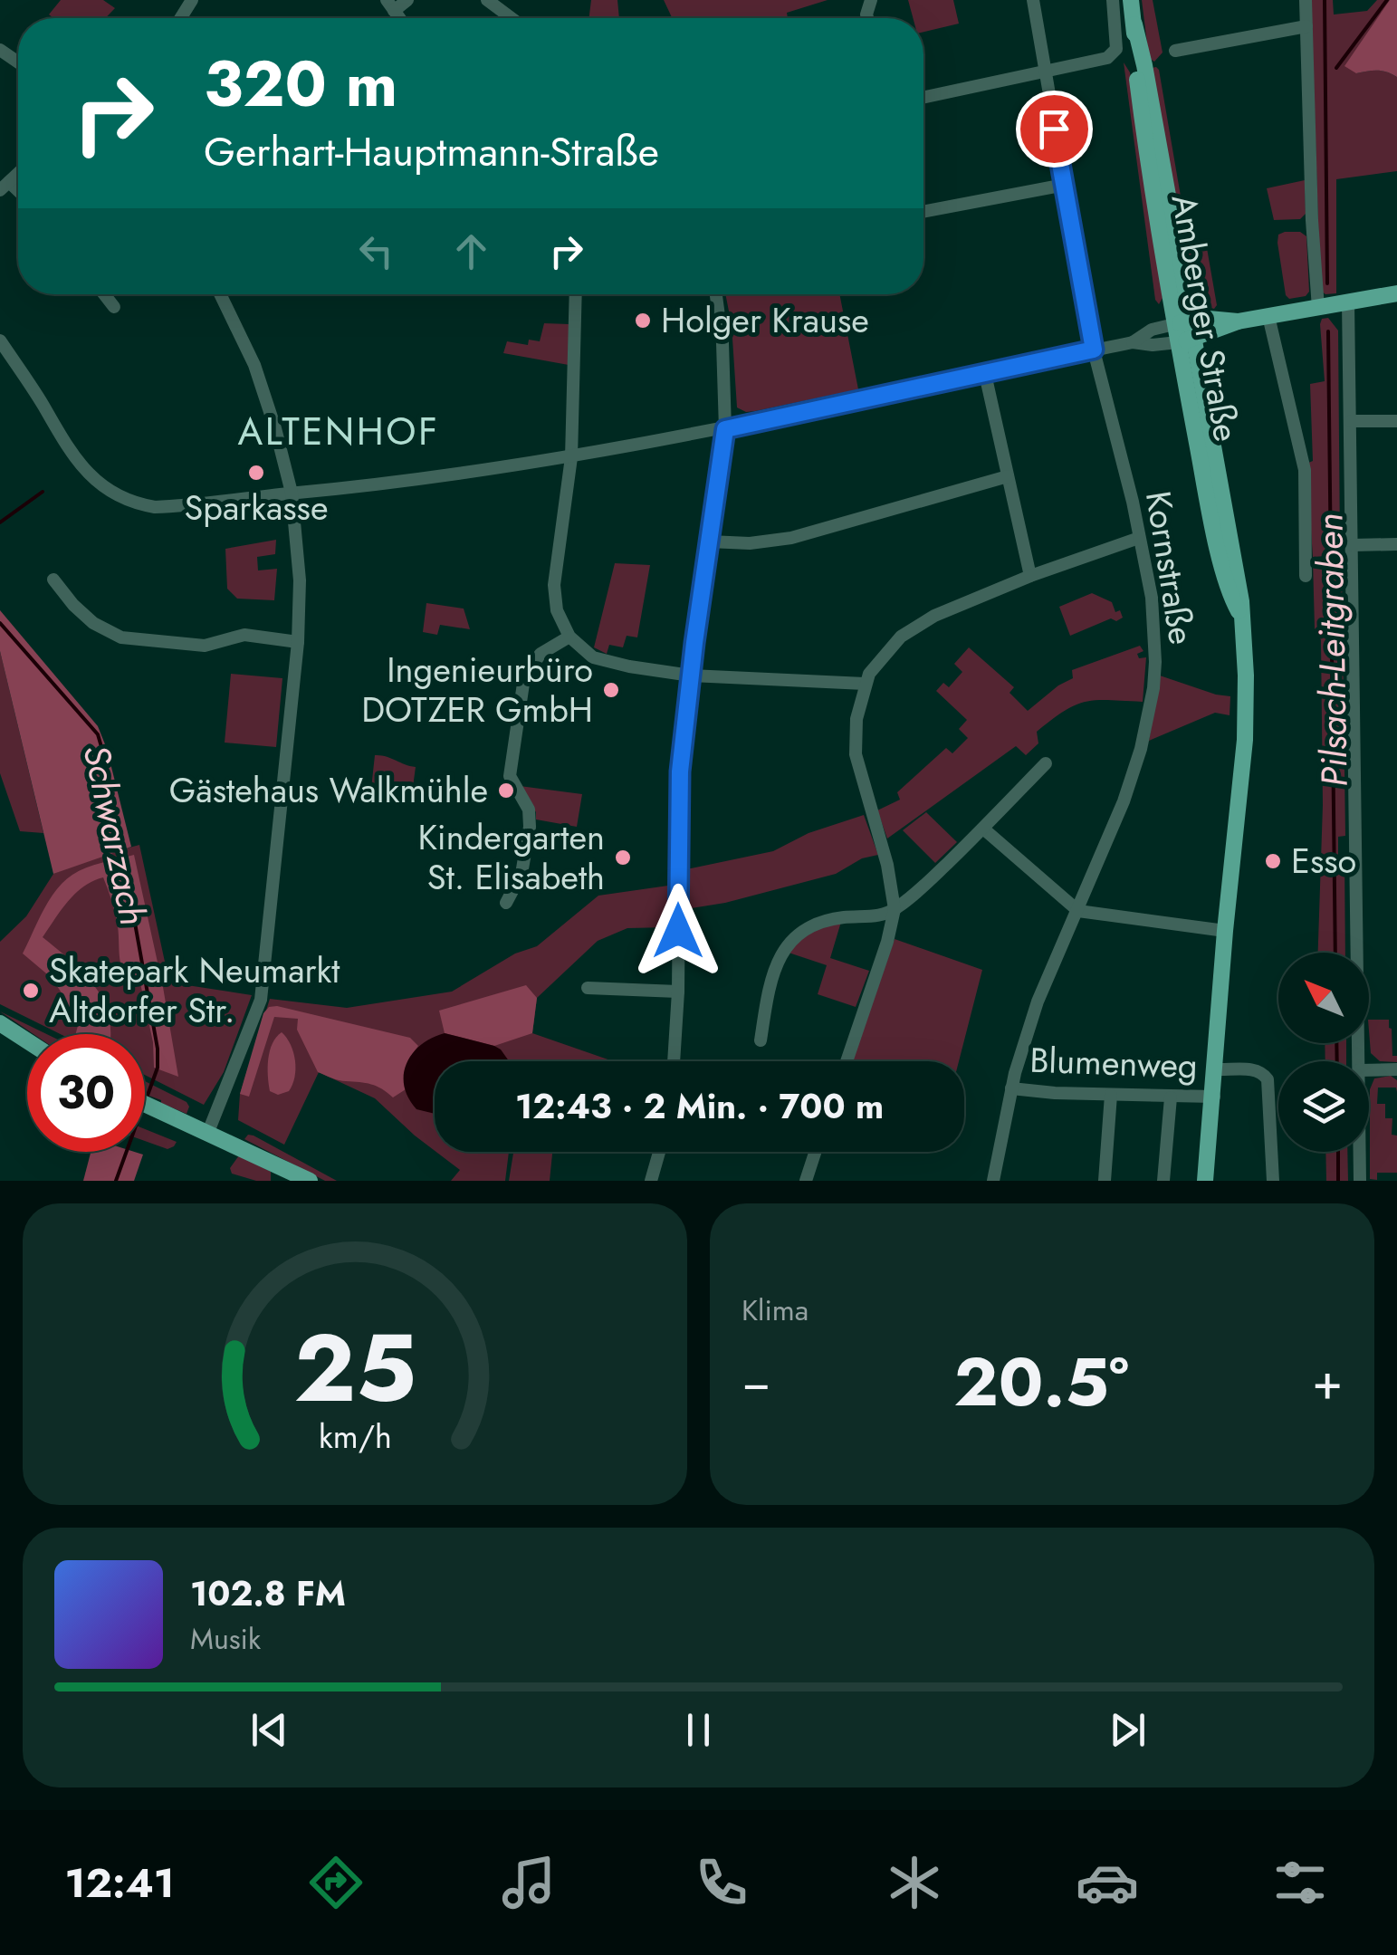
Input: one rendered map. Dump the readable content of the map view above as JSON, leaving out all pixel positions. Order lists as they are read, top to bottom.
{
  "streets": {
    "main road": ["Amberger Straße"],
    "street": ["Kornstraße", "Blumenweg"]
  },
  "crossings": [
    ["Amberger Straße", "Blumenweg"],
    ["Kornstraße", "Blumenweg"]
  ],
  "districts": ["ALTENHOF"],
  "water": ["Pilsach-Leitgraben", "Schwarzach"],
  "places": [
    "Holger Krause",
    "Sparkasse",
    "Ingenieurbüro DOTZER GmbH",
    "Gästehaus Walkmühle",
    "Kindergarten St. Elisabeth",
    "Esso",
    "Skatepark Neumarkt Altdorfer Str."
  ],
  "north": "top left",
  "page": {
    "turn": ["320 m", "Gerhart-Hauptmann-Straße"],
    "limit": "30",
    "trip": "12:43 · 2 Min. · 700 m",
    "tile": "Klima",
    "heat": ["−", "20.5°", "+"],
    "song": ["102.8 FM", "Musik"],
    "tabs": "12:41",
    "gauge": ["25", "km/h"]
  }
}
